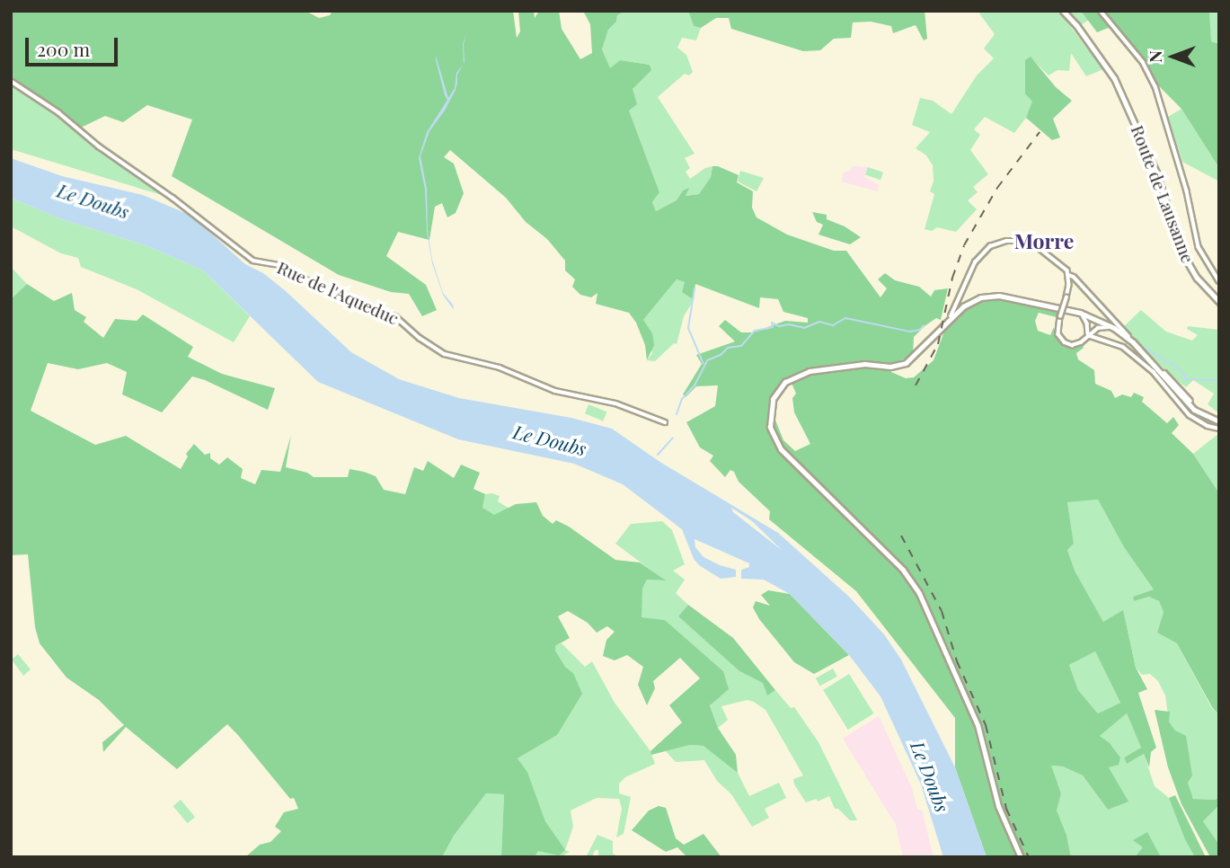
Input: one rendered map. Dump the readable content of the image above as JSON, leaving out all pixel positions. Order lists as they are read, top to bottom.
{
  "streets": {
    "main road": ["Route de Lausanne"],
    "street": ["Rue de l'Aqueduc"]
  },
  "districts": ["Morre"],
  "water": ["Le Doubs"],
  "scale_bar": "200 m",
  "north": "left"
}
